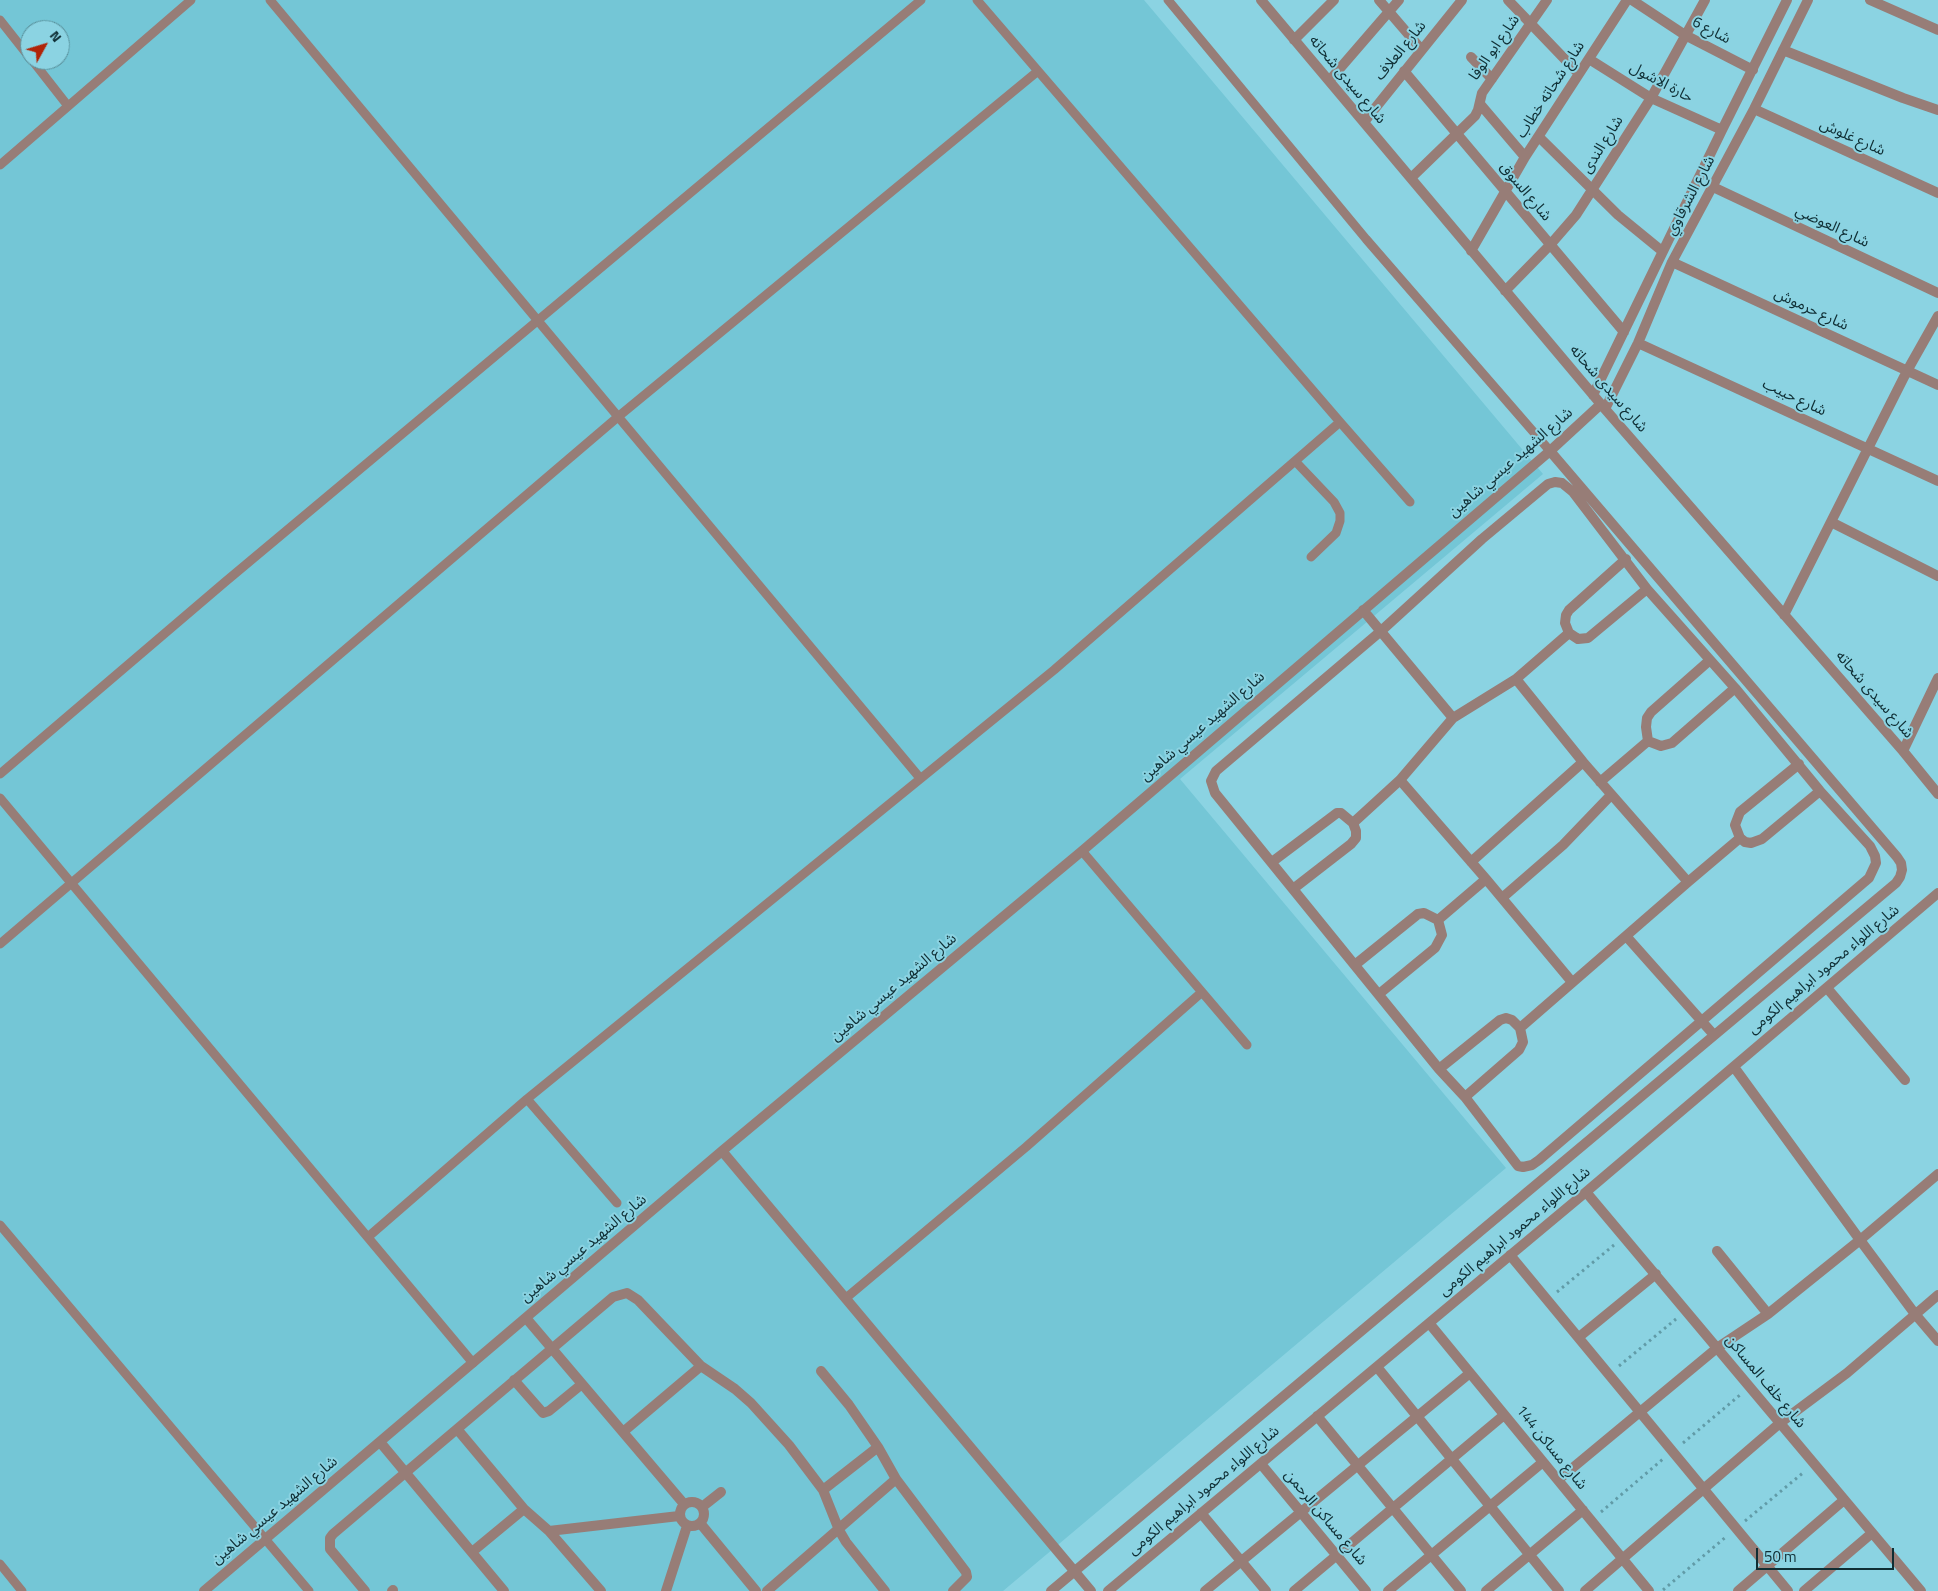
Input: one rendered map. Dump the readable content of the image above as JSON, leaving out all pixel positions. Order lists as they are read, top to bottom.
{
  "streets": {
    "street": [
      "شارع 6",
      "شارع ابو الوفا",
      "شارع العلاف",
      "شارع سيدى شحاته",
      "حارة الاشول",
      "شارع شحاته خطاب",
      "شارع غلوش",
      "شارع الندى",
      "شارع السوق",
      "شارع الشرقاوي",
      "شارع العوضي",
      "شارع حرموش",
      "شارع حبيب",
      "شارع الشهيد عيسي شاهين",
      "شارع اللواء محمود ابراهيم الكومى",
      "شارع خلف المساكن",
      "شارع مساكن 144",
      "شارع مساكن الرحمن"
    ]
  },
  "crossings": [
    ["شارع 6", "شارع الندى"],
    ["شارع 6", "شارع الشرقاوي"],
    ["شارع ابو الوفا", "شارع سيدى شحاته"],
    ["شارع ابو الوفا", "شارع السوق"],
    ["شارع العلاف", "شارع سيدى شحاته"],
    ["شارع العلاف", "شارع السوق"],
    ["شارع سيدى شحاته", "شارع شحاته خطاب"],
    ["شارع سيدى شحاته", "شارع الندى"],
    ["شارع سيدى شحاته", "شارع الشرقاوي"],
    ["شارع سيدى شحاته", "شارع الشهيد عيسي شاهين"],
    ["حارة الاشول", "شارع شحاته خطاب"],
    ["حارة الاشول", "شارع الندى"],
    ["حارة الاشول", "شارع الشرقاوي"],
    ["شارع شحاته خطاب", "شارع السوق"],
    ["شارع غلوش", "شارع الشرقاوي"],
    ["شارع الندى", "شارع السوق"],
    ["شارع السوق", "شارع الشرقاوي"],
    ["شارع الشرقاوي", "شارع العوضي"],
    ["شارع الشرقاوي", "شارع حرموش"],
    ["شارع الشرقاوي", "شارع حبيب"],
    ["شارع الشرقاوي", "شارع الشهيد عيسي شاهين"],
    ["شارع اللواء محمود ابراهيم الكومى", "شارع خلف المساكن"],
    ["شارع اللواء محمود ابراهيم الكومى", "شارع مساكن 144"],
    ["شارع اللواء محمود ابراهيم الكومى", "شارع مساكن الرحمن"]
  ],
  "scale_bar": "50 m",
  "north": "top right"
}
